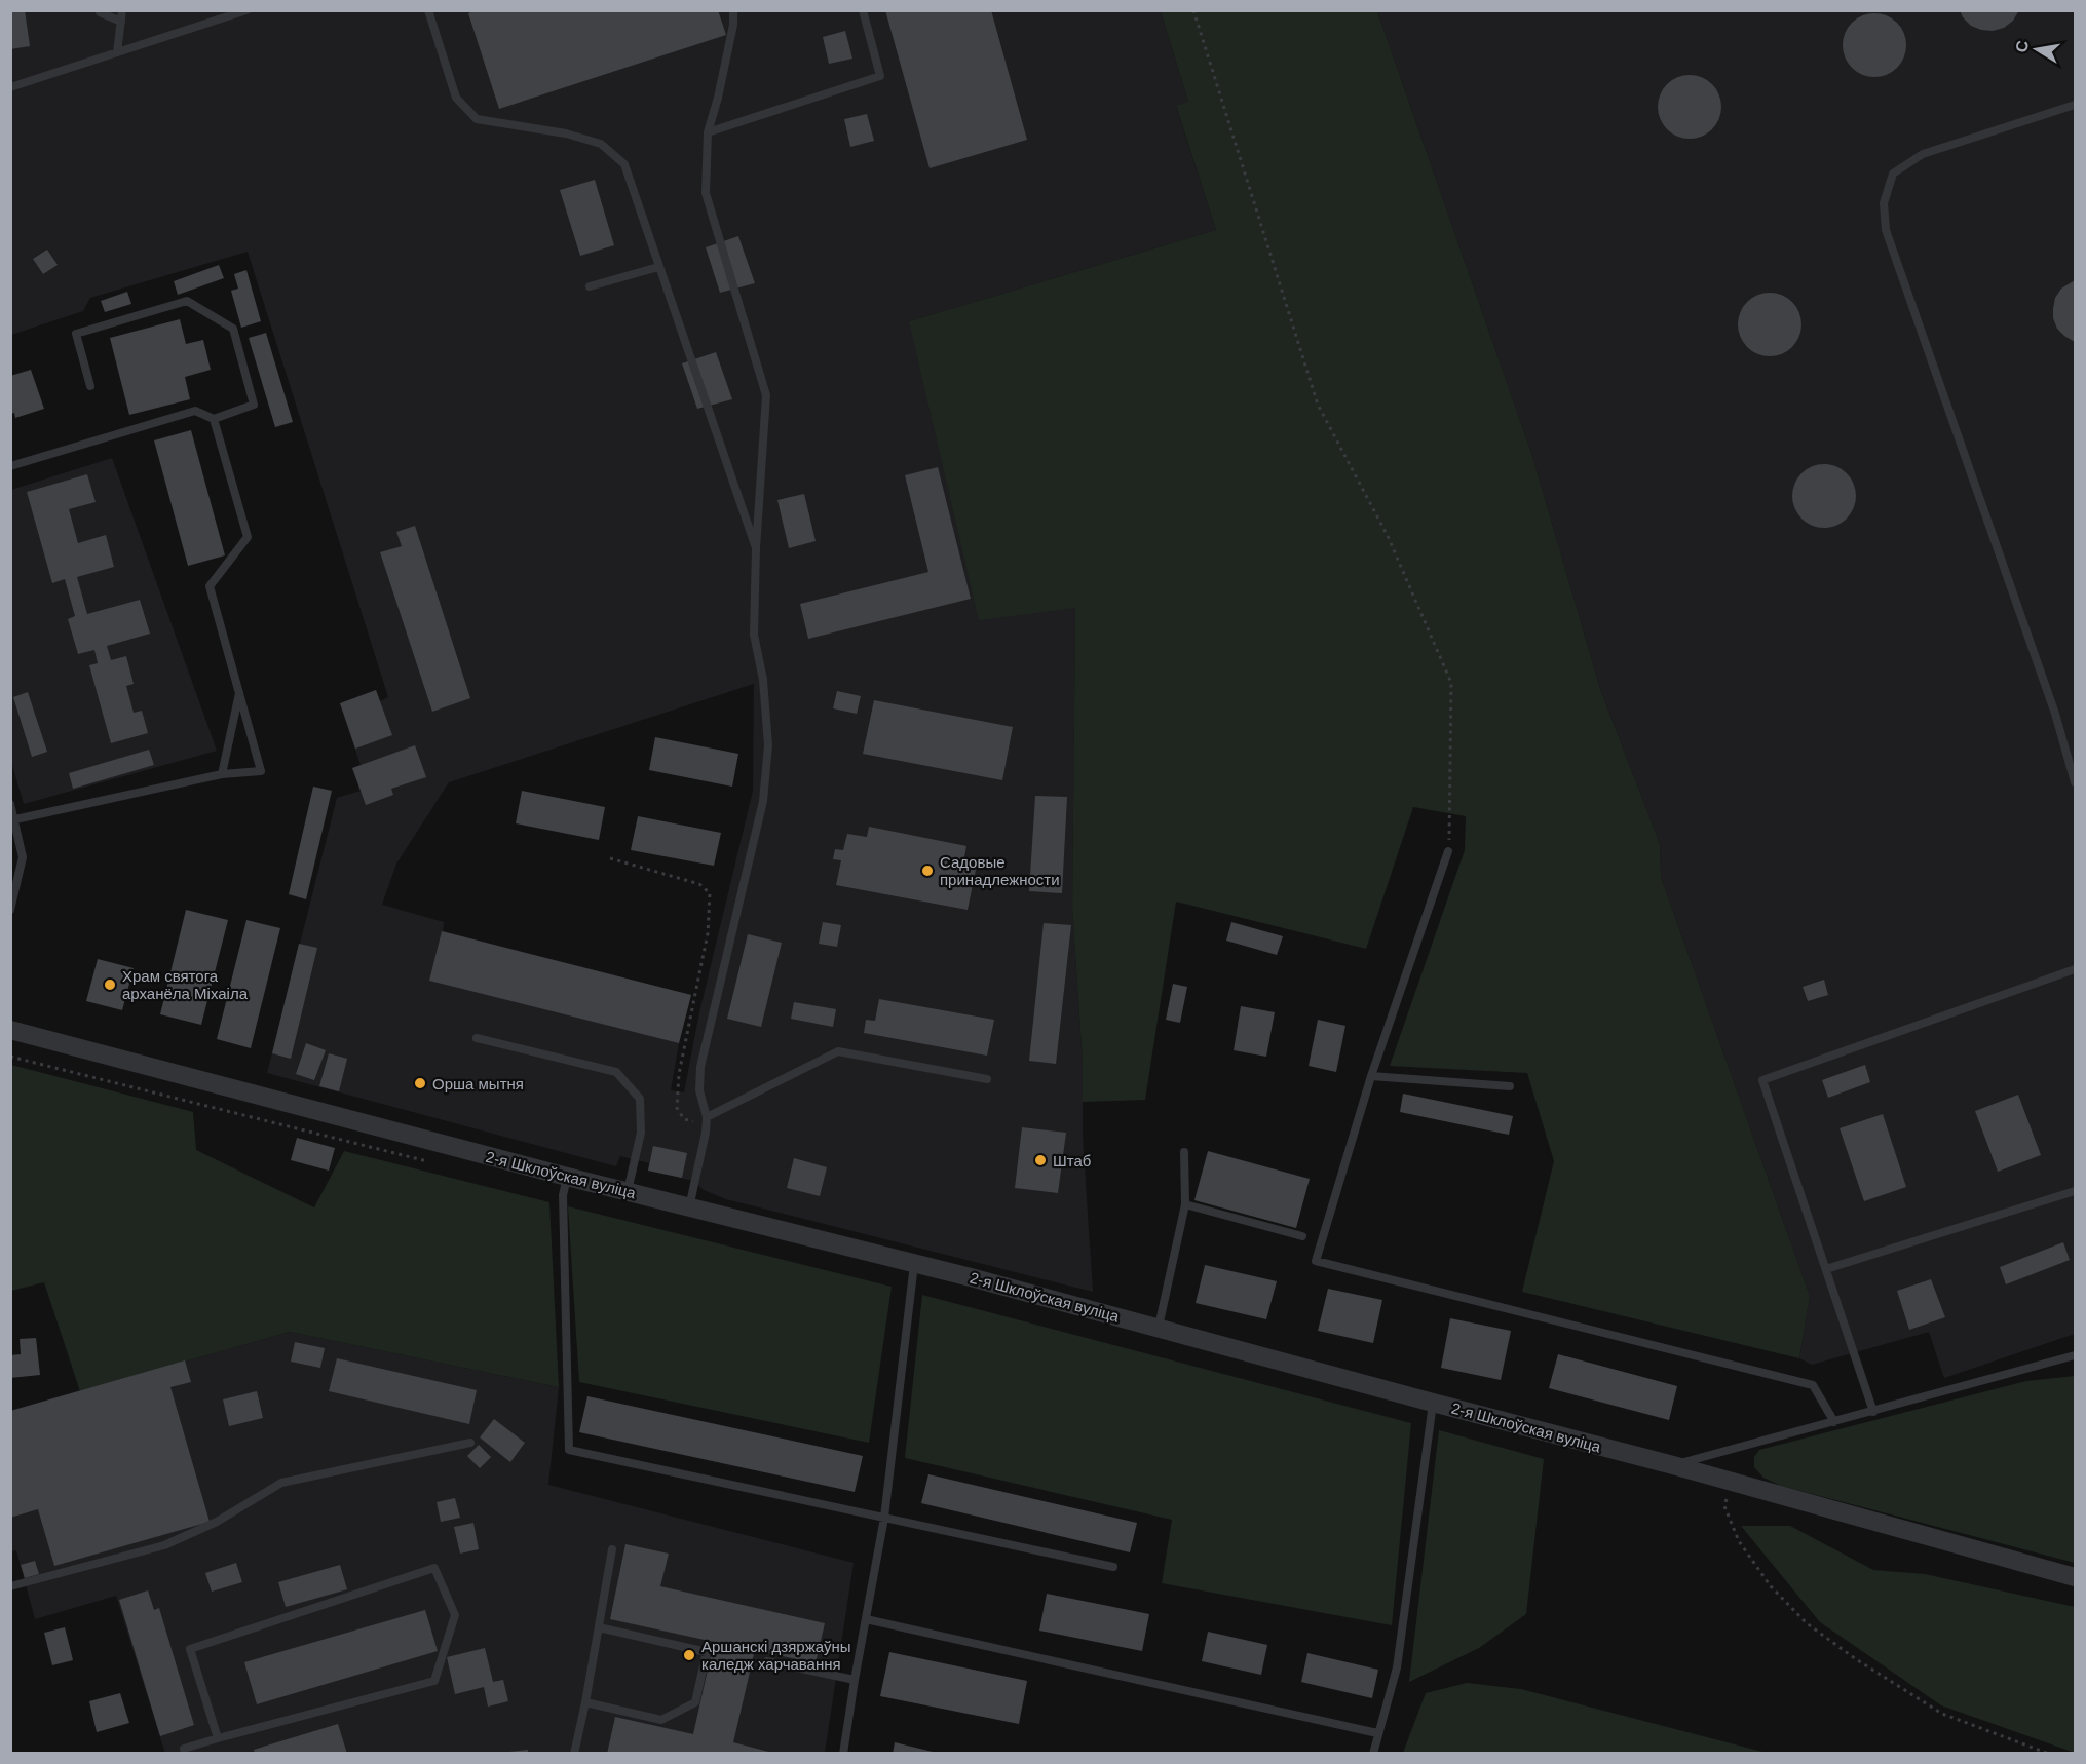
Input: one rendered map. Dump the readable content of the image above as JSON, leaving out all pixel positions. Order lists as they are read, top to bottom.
{
  "streets": {
    "street": ["2-я Шклоўская вуліца"]
  },
  "places": [
    "Садовые принадлежности",
    "Храм святога арханёла Міхаіла",
    "Орша мытня",
    "Штаб",
    "Аршанскі дзяржаўны каледж харчавання"
  ],
  "north": "left"
}
